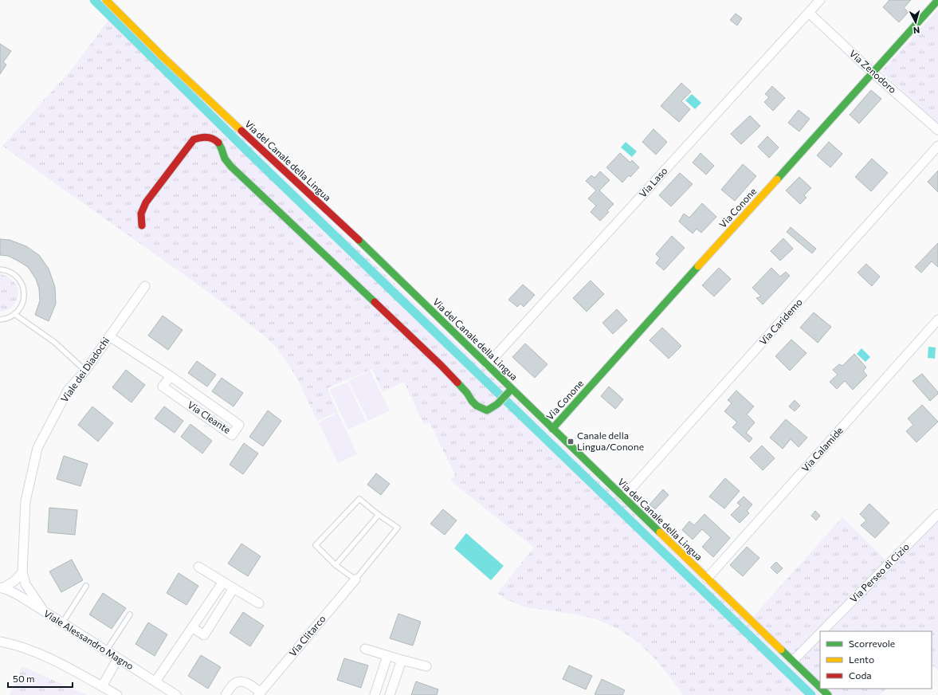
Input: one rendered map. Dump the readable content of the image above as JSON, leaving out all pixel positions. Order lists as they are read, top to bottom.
{
  "streets": {
    "street": [
      "Via Zenodoro",
      "Via del Canale della Lingua",
      "Via Laso",
      "Via Conone",
      "Via Caridemo",
      "Viale dei Diadochi",
      "Via Cleante",
      "Via Calamide",
      "Via Perseo di Cizio",
      "Via Clitarco",
      "Viale Alessandro Magno"
    ]
  },
  "crossings": [
    ["Via Zenodoro", "Via Laso"],
    ["Via Zenodoro", "Via Conone"],
    ["Via del Canale della Lingua", "Via Laso"],
    ["Via del Canale della Lingua", "Via Conone"],
    ["Via del Canale della Lingua", "Via Caridemo"],
    ["Via del Canale della Lingua", "Via Calamide"],
    ["Via del Canale della Lingua", "Via Perseo di Cizio"],
    ["Viale dei Diadochi", "Via Cleante"],
    ["Viale dei Diadochi", "Viale Alessandro Magno"]
  ],
  "places": {
    "transit": ["Canale della Lingua/Conone"]
  },
  "legend": ["Scorrevole", "Lento", "Coda"],
  "scale_bar": "50 m",
  "north": "bottom"
}
